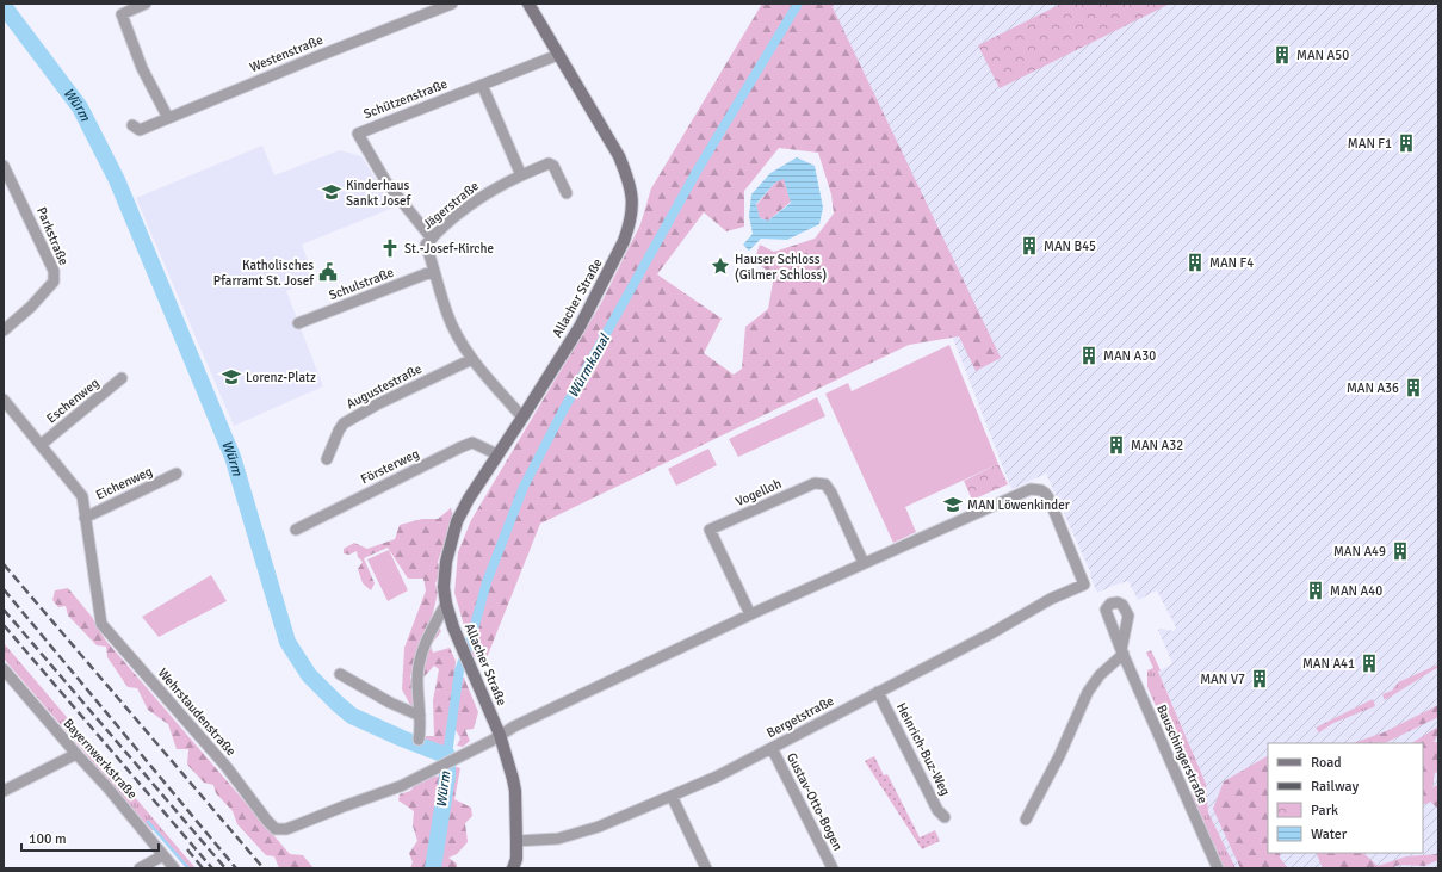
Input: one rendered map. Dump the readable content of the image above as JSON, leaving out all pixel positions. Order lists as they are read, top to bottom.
{
  "streets": {
    "street": [
      "Westenstraße",
      "Schützenstraße",
      "Jägerstraße",
      "Parkstraße",
      "Schulstraße",
      "Allacher Straße",
      "Augustestraße",
      "Eschenweg",
      "Försterweg",
      "Eichenweg",
      "Vogelloh",
      "Wehrstaudenstraße",
      "Bergetstraße",
      "Heinrich-Buz-Weg",
      "Bauschingerstraße",
      "Bayernwerkstraße",
      "Gustav-Otto-Bogen"
    ]
  },
  "crossings": [
    ["Schützenstraße", "Jägerstraße"],
    ["Schützenstraße", "Allacher Straße"],
    ["Jägerstraße", "Schulstraße"],
    ["Jägerstraße", "Allacher Straße"],
    ["Jägerstraße", "Augustestraße"],
    ["Allacher Straße", "Försterweg"],
    ["Allacher Straße", "Wehrstaudenstraße"],
    ["Allacher Straße", "Bergetstraße"],
    ["Eschenweg", "Wehrstaudenstraße"],
    ["Eichenweg", "Wehrstaudenstraße"],
    ["Vogelloh", "Bergetstraße"],
    ["Bergetstraße", "Heinrich-Buz-Weg"],
    ["Bergetstraße", "Gustav-Otto-Bogen"]
  ],
  "water": ["Würm", "Würmkanal"],
  "places": {
    "building": [
      "MAN A50",
      "MAN F1",
      "MAN B45",
      "MAN F4",
      "MAN A30",
      "MAN A36",
      "MAN A32",
      "MAN A49",
      "MAN A40",
      "MAN A41",
      "MAN V7"
    ],
    "school or university": ["Kinderhaus Sankt Josef", "Lorenz-Platz", "MAN Löwenkinder"],
    "church": ["St.-Josef-Kirche"],
    "place": ["Hauser Schloss (Gilmer Schloss)"],
    "public building": ["Katholisches Pfarramt St. Josef"]
  },
  "legend": [
    "Road",
    "Railway",
    "Park",
    "Water"
  ],
  "scale_bar": "100 m"
}
